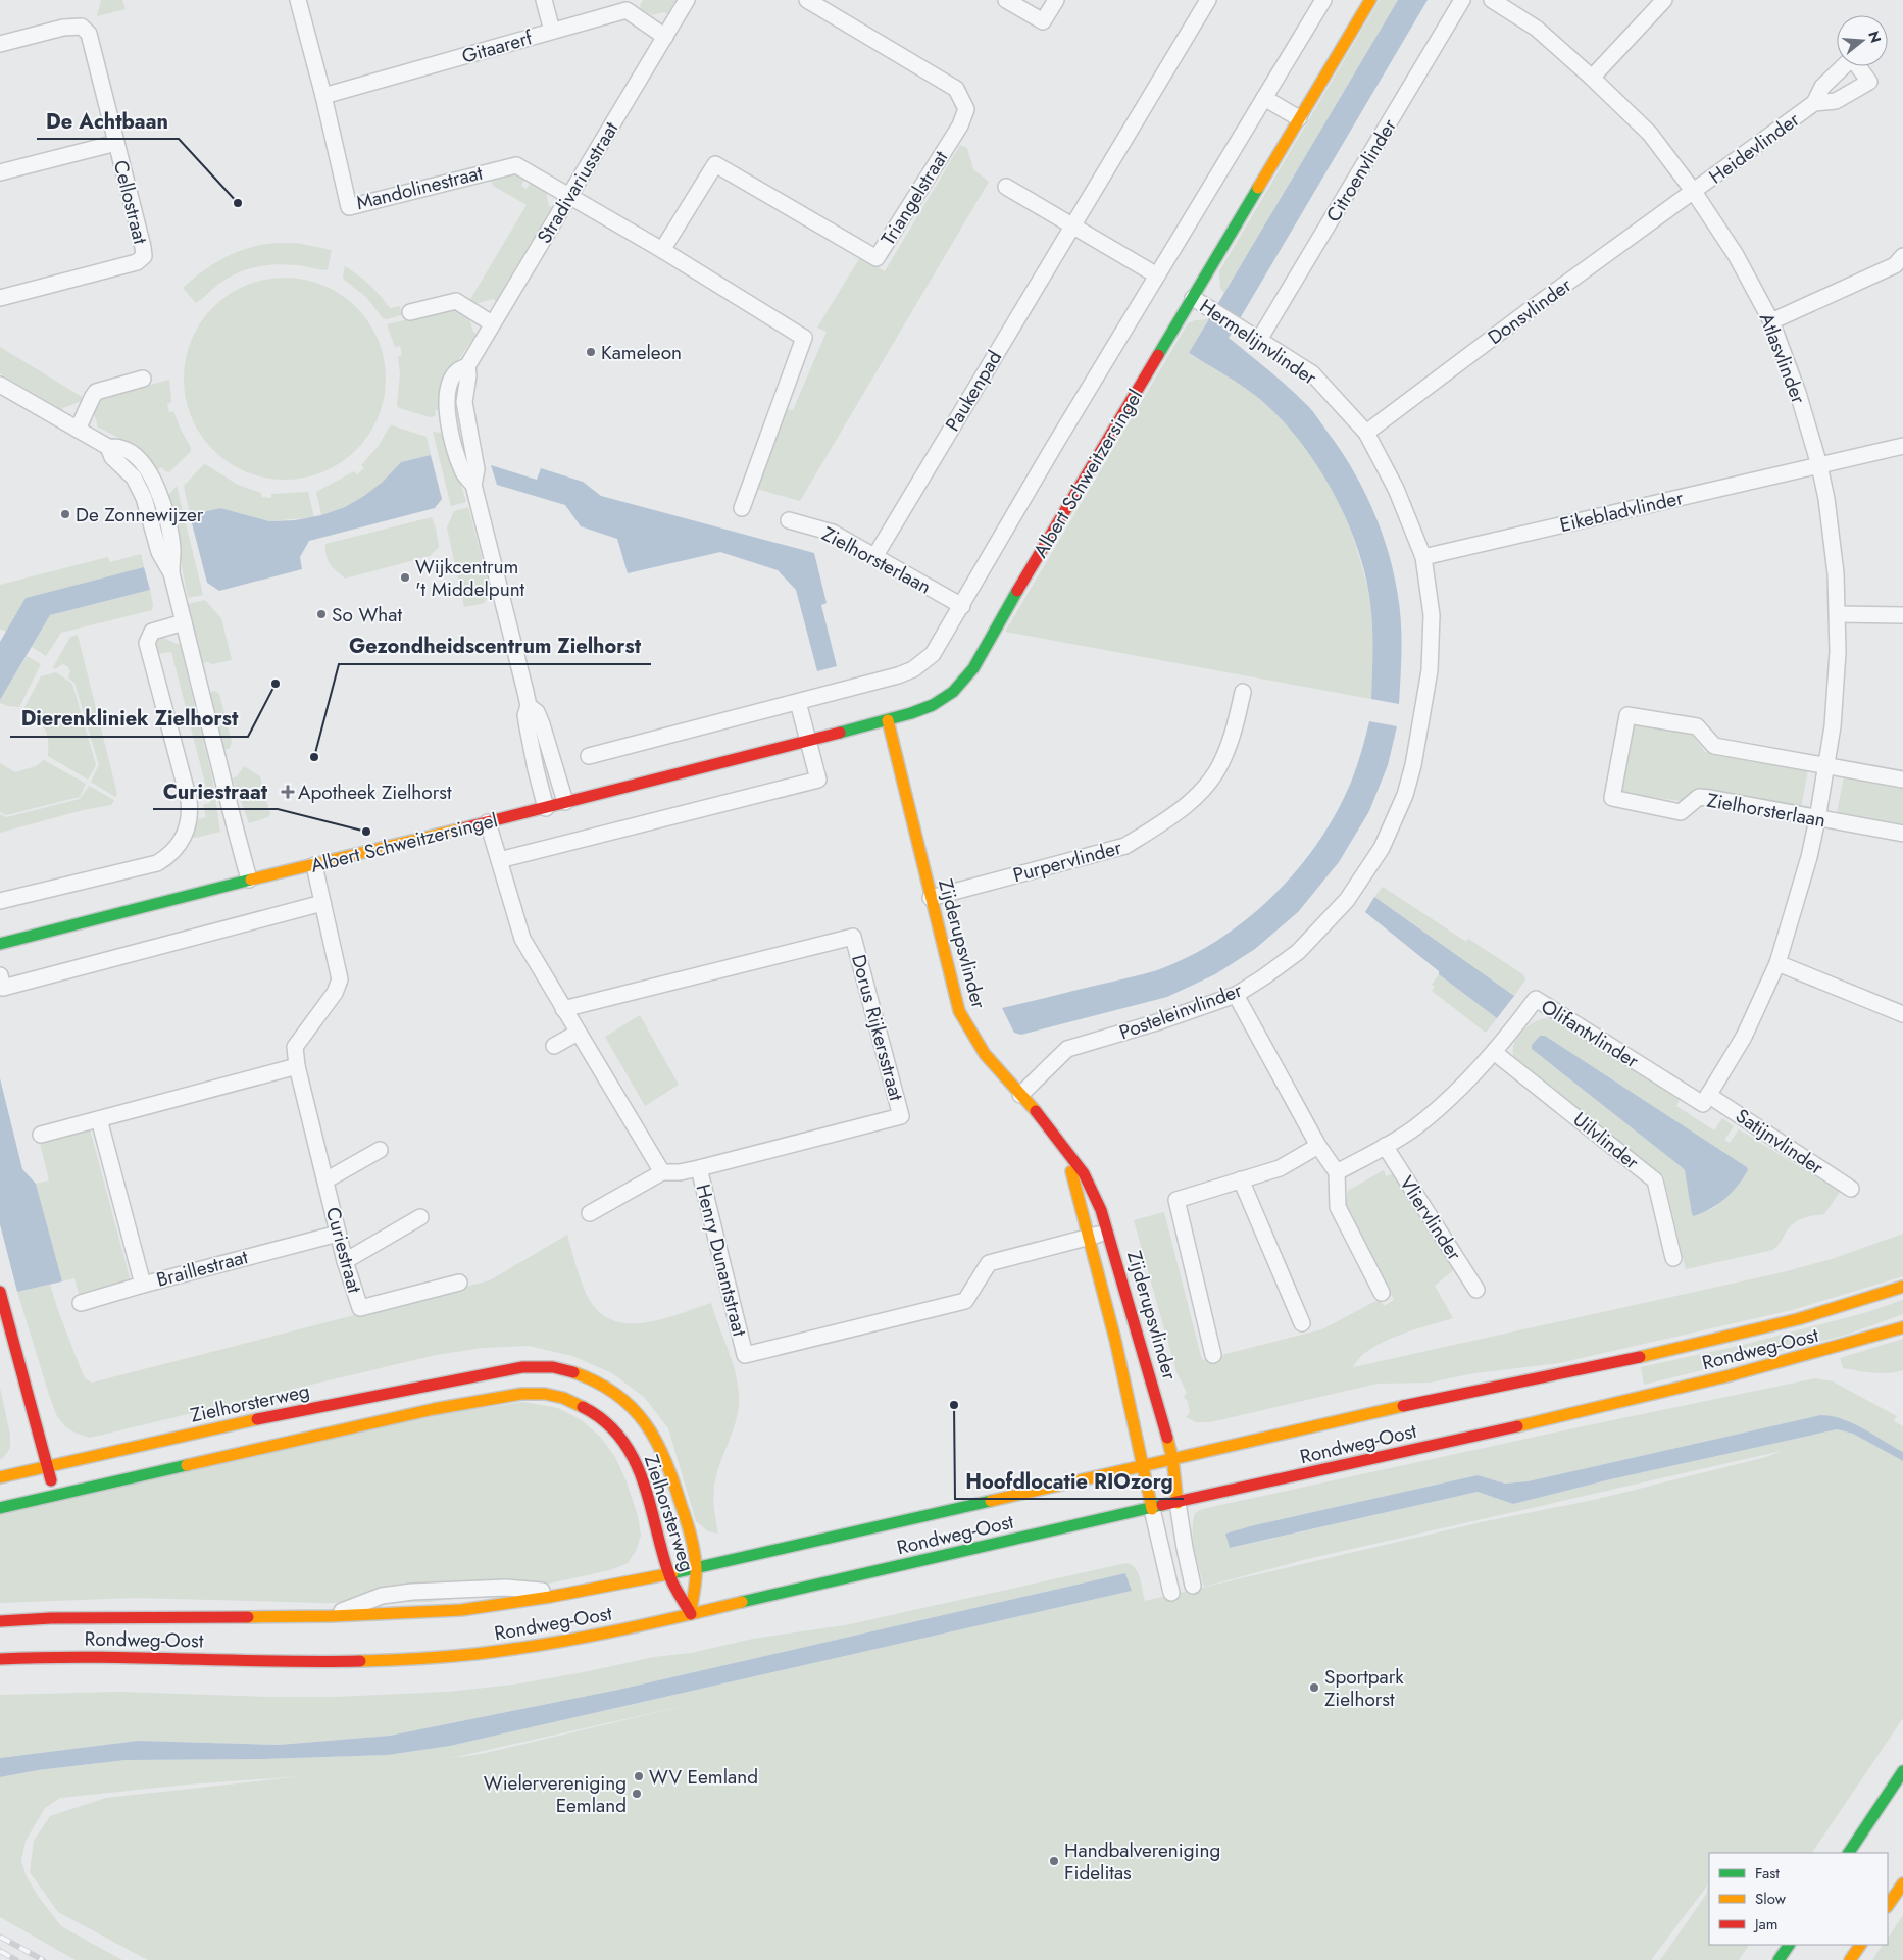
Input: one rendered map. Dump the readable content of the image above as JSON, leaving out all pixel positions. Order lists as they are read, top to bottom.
{
  "streets": {
    "main road": [
      "Albert Schweitzersingel",
      "Zijderupsvlinder",
      "Rondweg-Oost",
      "Zielhorsterweg"
    ],
    "street": [
      "Gitaarerf",
      "Heidevlinder",
      "Citroenvlinder",
      "Stradivariusstraat",
      "Mandolinestraat",
      "Triangelstraat",
      "Cellostraat",
      "Donsvlinder",
      "Hermelijnvlinder",
      "Atlasvlinder",
      "Paukenpad",
      "Eikebladvlinder",
      "Zielhorsterlaan",
      "Purpervlinder",
      "Posteleinvlinder",
      "Dorus Rijkersstraat",
      "Olifantvlinder",
      "Uilvlinder",
      "Satijnvlinder",
      "Vliervlinder",
      "Curiestraat",
      "Henry Dunantstraat",
      "Braillestraat"
    ]
  },
  "crossings": [
    ["Gitaarerf", "Stradivariusstraat"],
    ["Gitaarerf", "Mandolinestraat"],
    ["Heidevlinder", "Donsvlinder"],
    ["Heidevlinder", "Atlasvlinder"],
    ["Citroenvlinder", "Hermelijnvlinder"],
    ["Stradivariusstraat", "Mandolinestraat"],
    ["Stradivariusstraat", "Albert Schweitzersingel"],
    ["Donsvlinder", "Hermelijnvlinder"],
    ["Donsvlinder", "Atlasvlinder"],
    ["Hermelijnvlinder", "Albert Schweitzersingel"],
    ["Hermelijnvlinder", "Eikebladvlinder"],
    ["Hermelijnvlinder", "Posteleinvlinder"],
    ["Atlasvlinder", "Eikebladvlinder"],
    ["Atlasvlinder", "Zielhorsterlaan"],
    ["Paukenpad", "Zielhorsterlaan"],
    ["Albert Schweitzersingel", "Zijderupsvlinder"],
    ["Albert Schweitzersingel", "Curiestraat"],
    ["Purpervlinder", "Zijderupsvlinder"],
    ["Zijderupsvlinder", "Posteleinvlinder"],
    ["Zijderupsvlinder", "Henry Dunantstraat"],
    ["Zijderupsvlinder", "Rondweg-Oost"],
    ["Dorus Rijkersstraat", "Henry Dunantstraat"],
    ["Olifantvlinder", "Uilvlinder"],
    ["Olifantvlinder", "Satijnvlinder"],
    ["Olifantvlinder", "Vliervlinder"],
    ["Curiestraat", "Braillestraat"],
    ["Rondweg-Oost", "Zielhorsterweg"]
  ],
  "places": {
    "other": [
      "De Achtbaan",
      "Kameleon",
      "De Zonnewijzer",
      "Wijkcentrum 't Middelpunt",
      "So What",
      "Dierenkliniek Zielhorst",
      "Gezondheidscentrum Zielhorst",
      "Curiestraat",
      "Hoofdlocatie RIOzorg",
      "Sportpark Zielhorst",
      "WV Eemland",
      "Wielervereniging Eemland",
      "Handbalvereniging Fidelitas"
    ],
    "health": ["Apotheek Zielhorst"]
  },
  "legend": ["Fast", "Slow", "Jam"],
  "north": "right"
}
